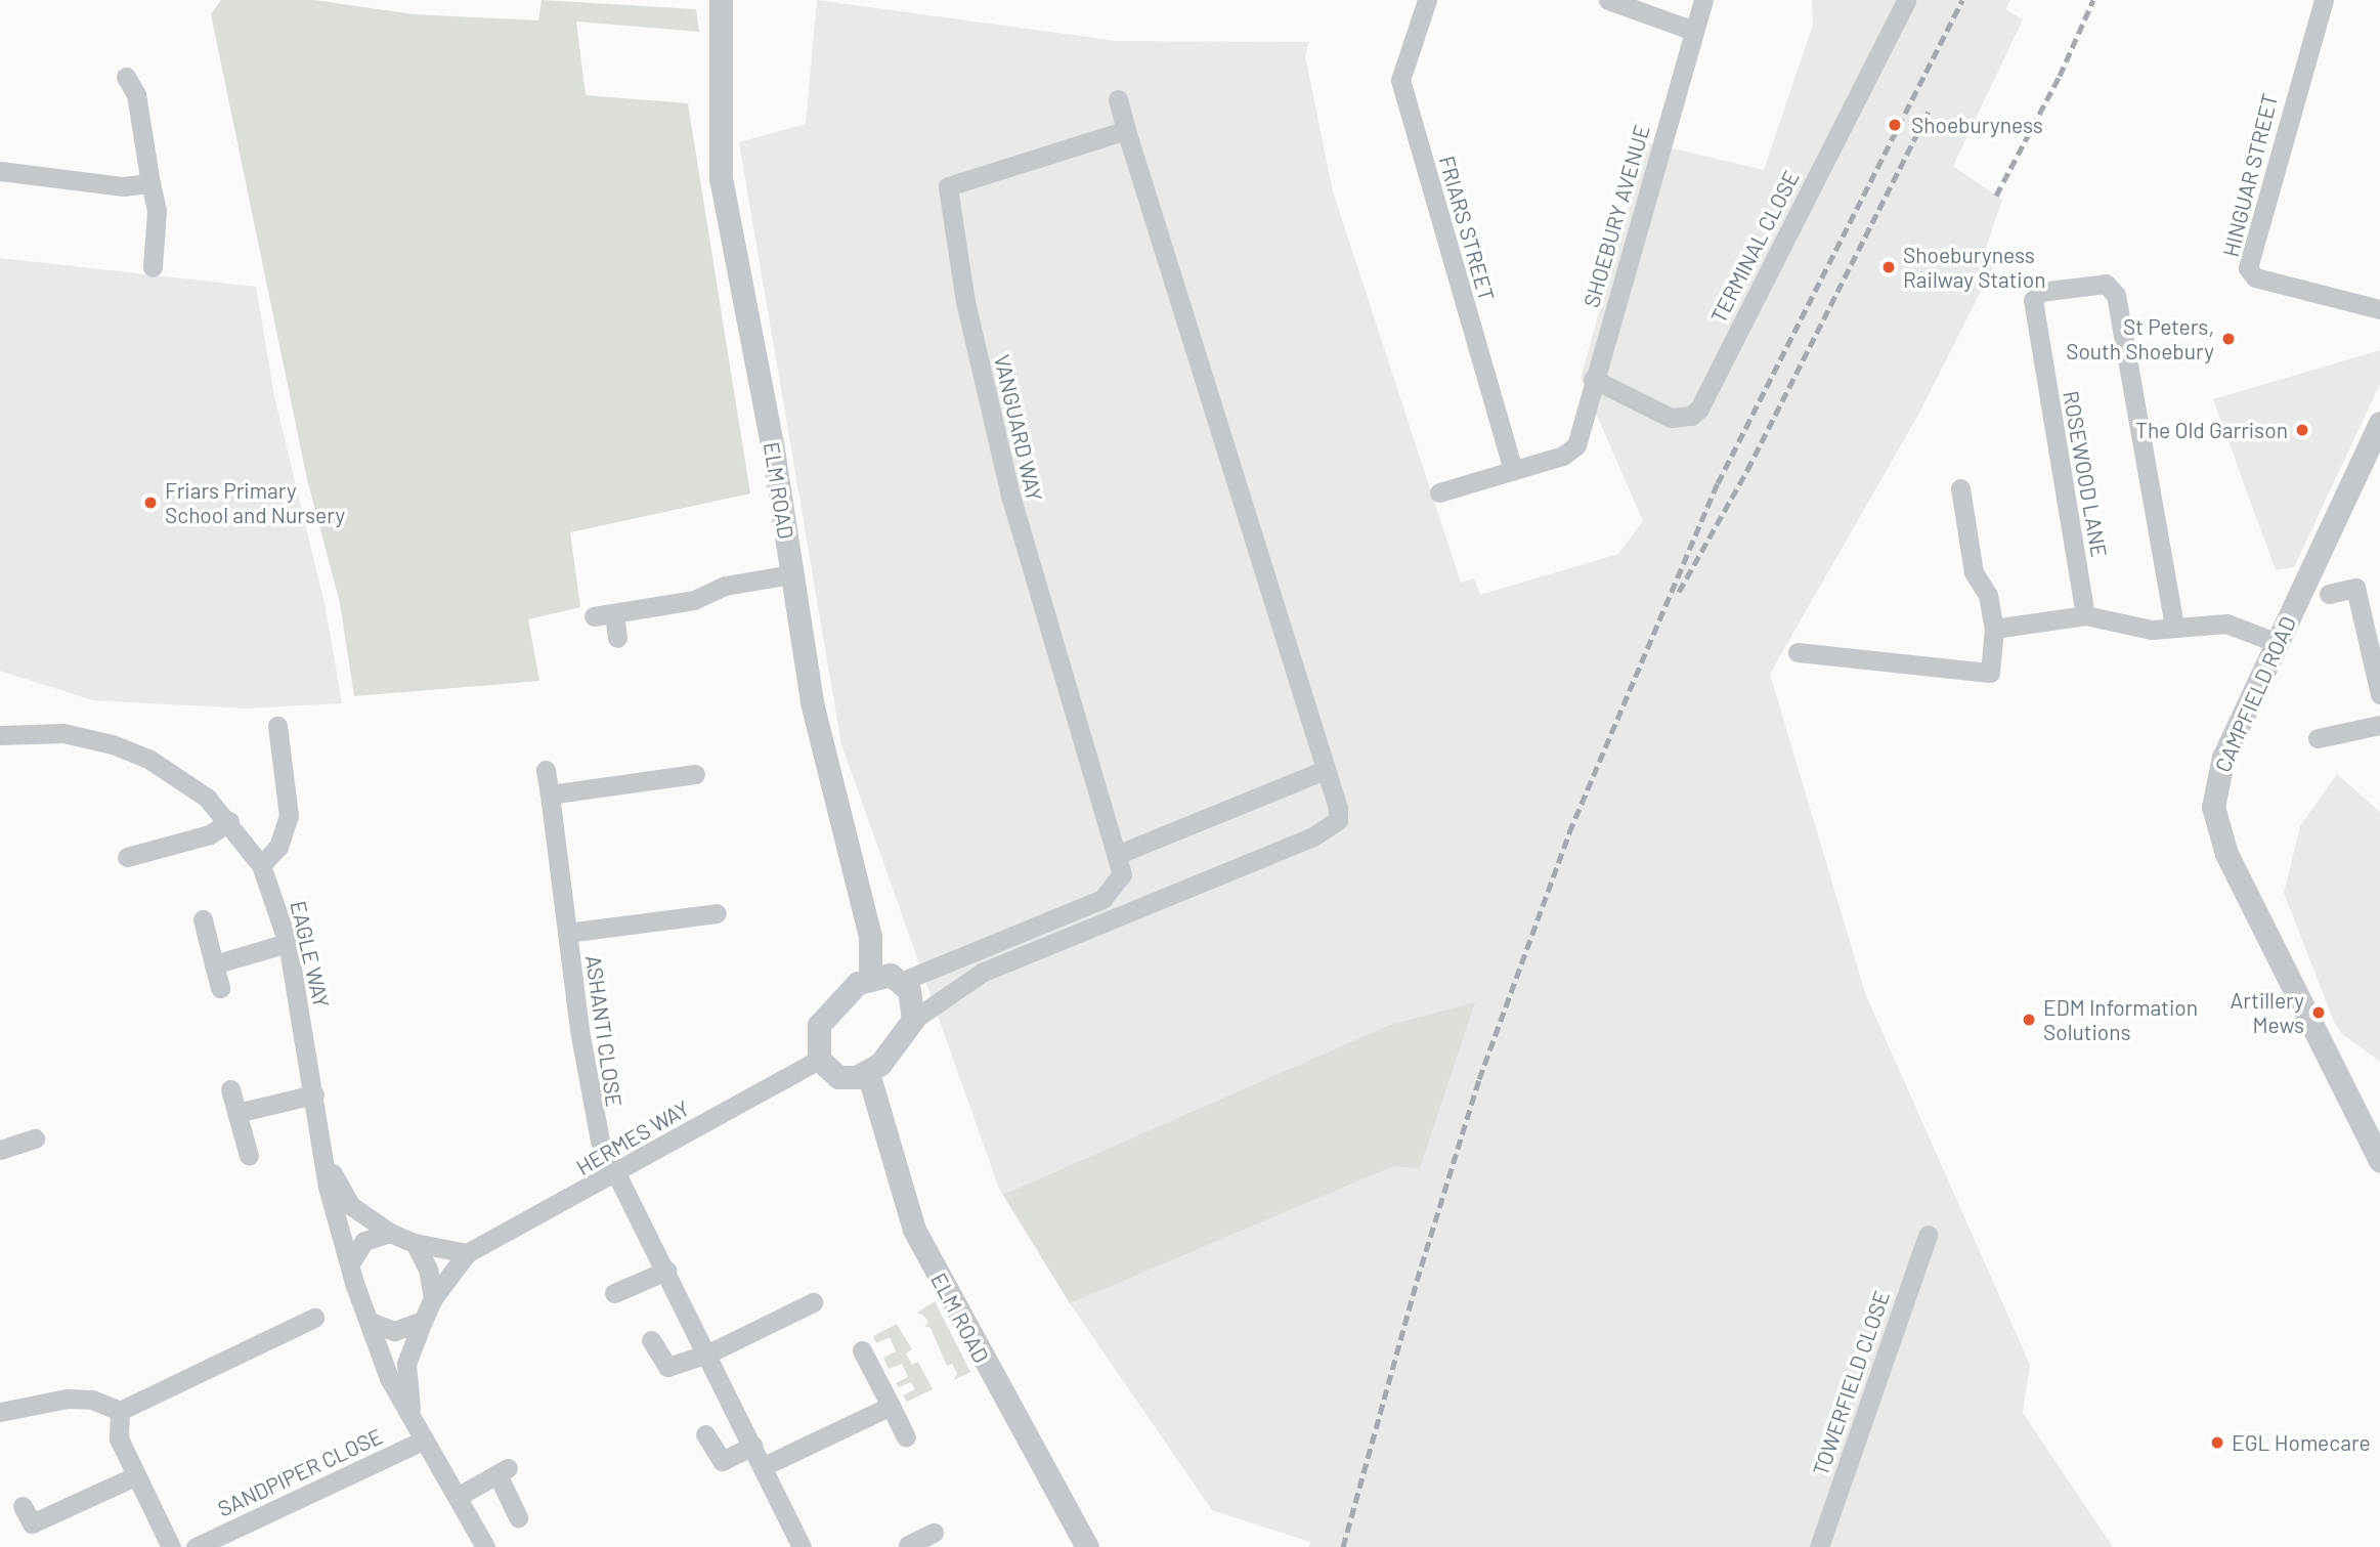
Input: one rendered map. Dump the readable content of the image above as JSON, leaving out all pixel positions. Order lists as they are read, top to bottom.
{
  "streets": {
    "street": [
      "HINGUAR STREET",
      "SHOEBURY AVENUE",
      "FRIARS STREET",
      "TERMINAL CLOSE",
      "VANGUARD WAY",
      "ROSEWOOD LANE",
      "ELM ROAD",
      "CAMPFIELD ROAD",
      "EAGLE WAY",
      "ASHANTI CLOSE",
      "HERMES WAY",
      "TOWERFIELD CLOSE",
      "SANDPIPER CLOSE"
    ]
  },
  "crossings": [
    ["SHOEBURY AVENUE", "FRIARS STREET"],
    ["SHOEBURY AVENUE", "TERMINAL CLOSE"],
    ["ELM ROAD", "HERMES WAY"],
    ["EAGLE WAY", "HERMES WAY"],
    ["ASHANTI CLOSE", "HERMES WAY"]
  ],
  "places": [
    "Shoeburyness",
    "Shoeburyness Railway Station",
    "St Peters, South Shoebury",
    "The Old Garrison",
    "Friars Primary School and Nursery",
    "Artillery Mews",
    "EDM Information Solutions",
    "EGL Homecare"
  ]
}
